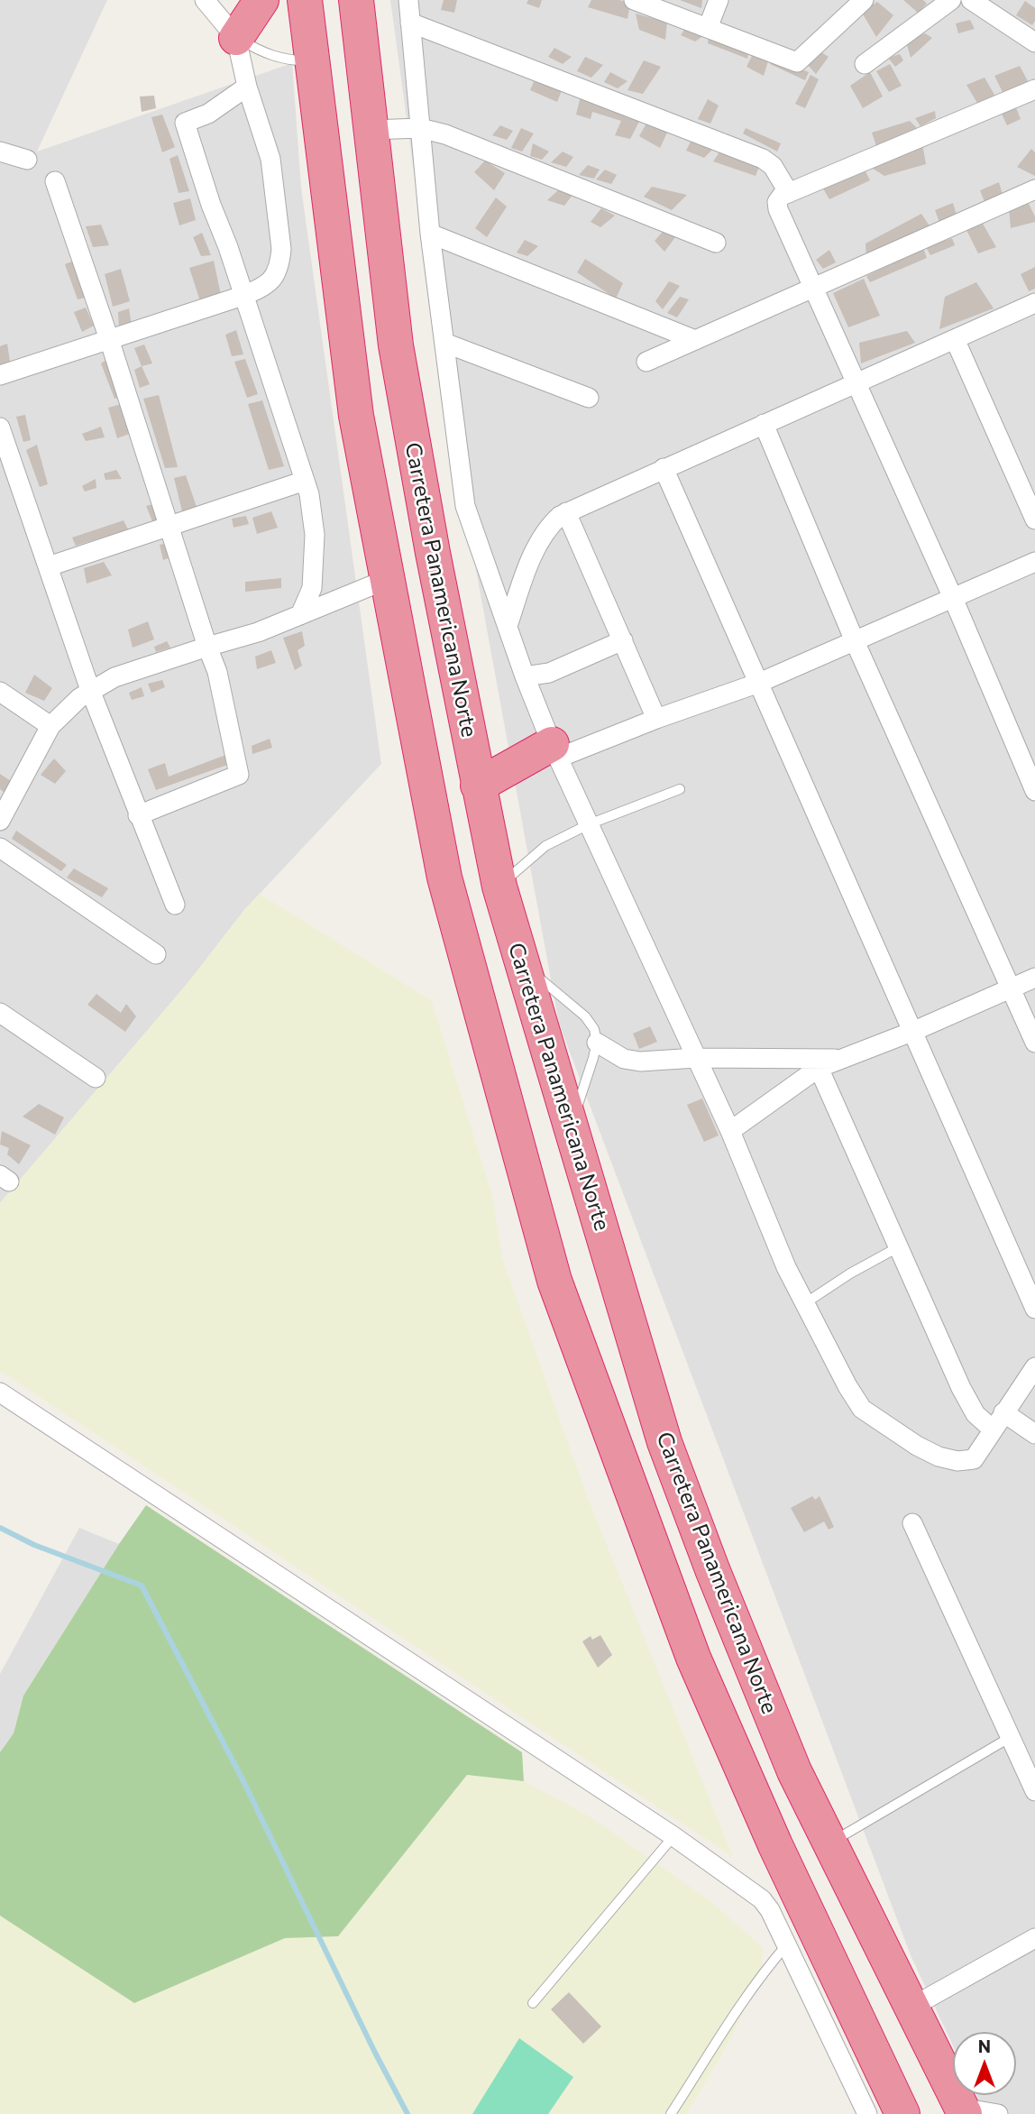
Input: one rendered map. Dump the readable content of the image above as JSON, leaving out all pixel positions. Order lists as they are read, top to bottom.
{
  "streets": {
    "highway": ["Carretera Panamericana Norte"]
  },
  "north": "top"
}
